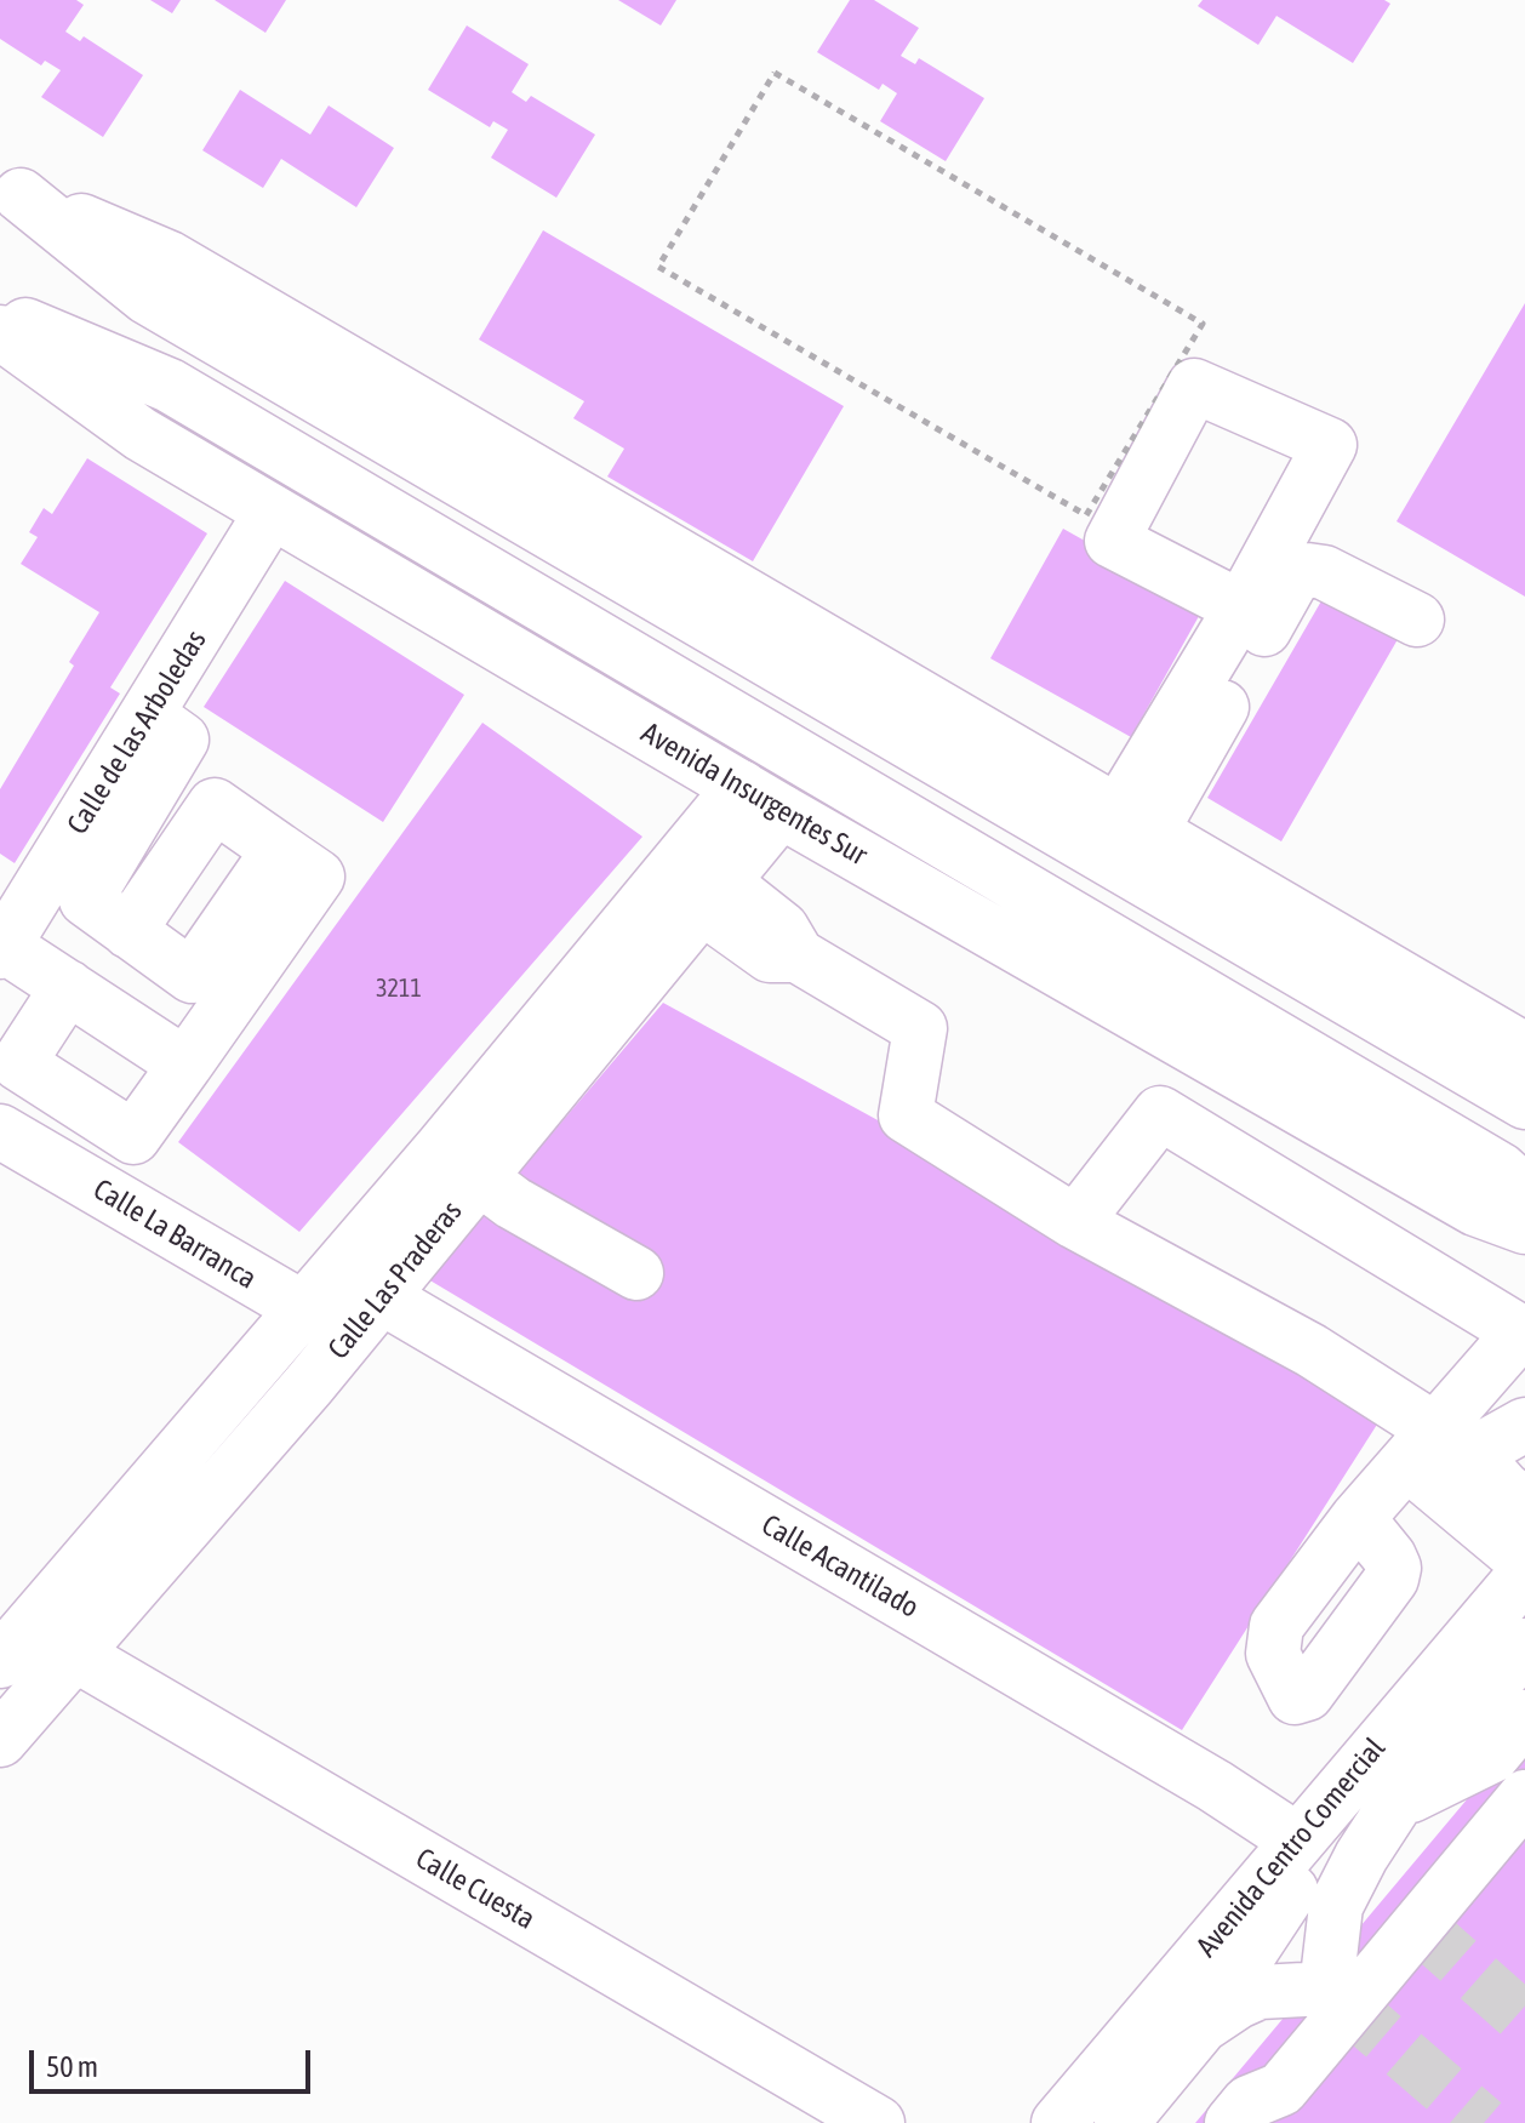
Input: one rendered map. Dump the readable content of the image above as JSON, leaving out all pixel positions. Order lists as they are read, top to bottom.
{
  "streets": {
    "main road": [
      "Calle de las Arboledas",
      "Avenida Insurgentes Sur",
      "Calle La Barranca",
      "Calle Las Praderas",
      "Calle Acantilado",
      "Avenida Centro Comercial",
      "Calle Cuesta"
    ]
  },
  "crossings": [
    ["Calle de las Arboledas", "Avenida Insurgentes Sur"],
    ["Avenida Insurgentes Sur", "Calle Las Praderas"],
    ["Calle La Barranca", "Calle Las Praderas"],
    ["Calle La Barranca", "Calle Acantilado"],
    ["Calle Las Praderas", "Calle Acantilado"],
    ["Calle Las Praderas", "Calle Cuesta"],
    ["Calle Acantilado", "Avenida Centro Comercial"]
  ],
  "house_numbers": ["3211"],
  "scale_bar": "50 m"
}
